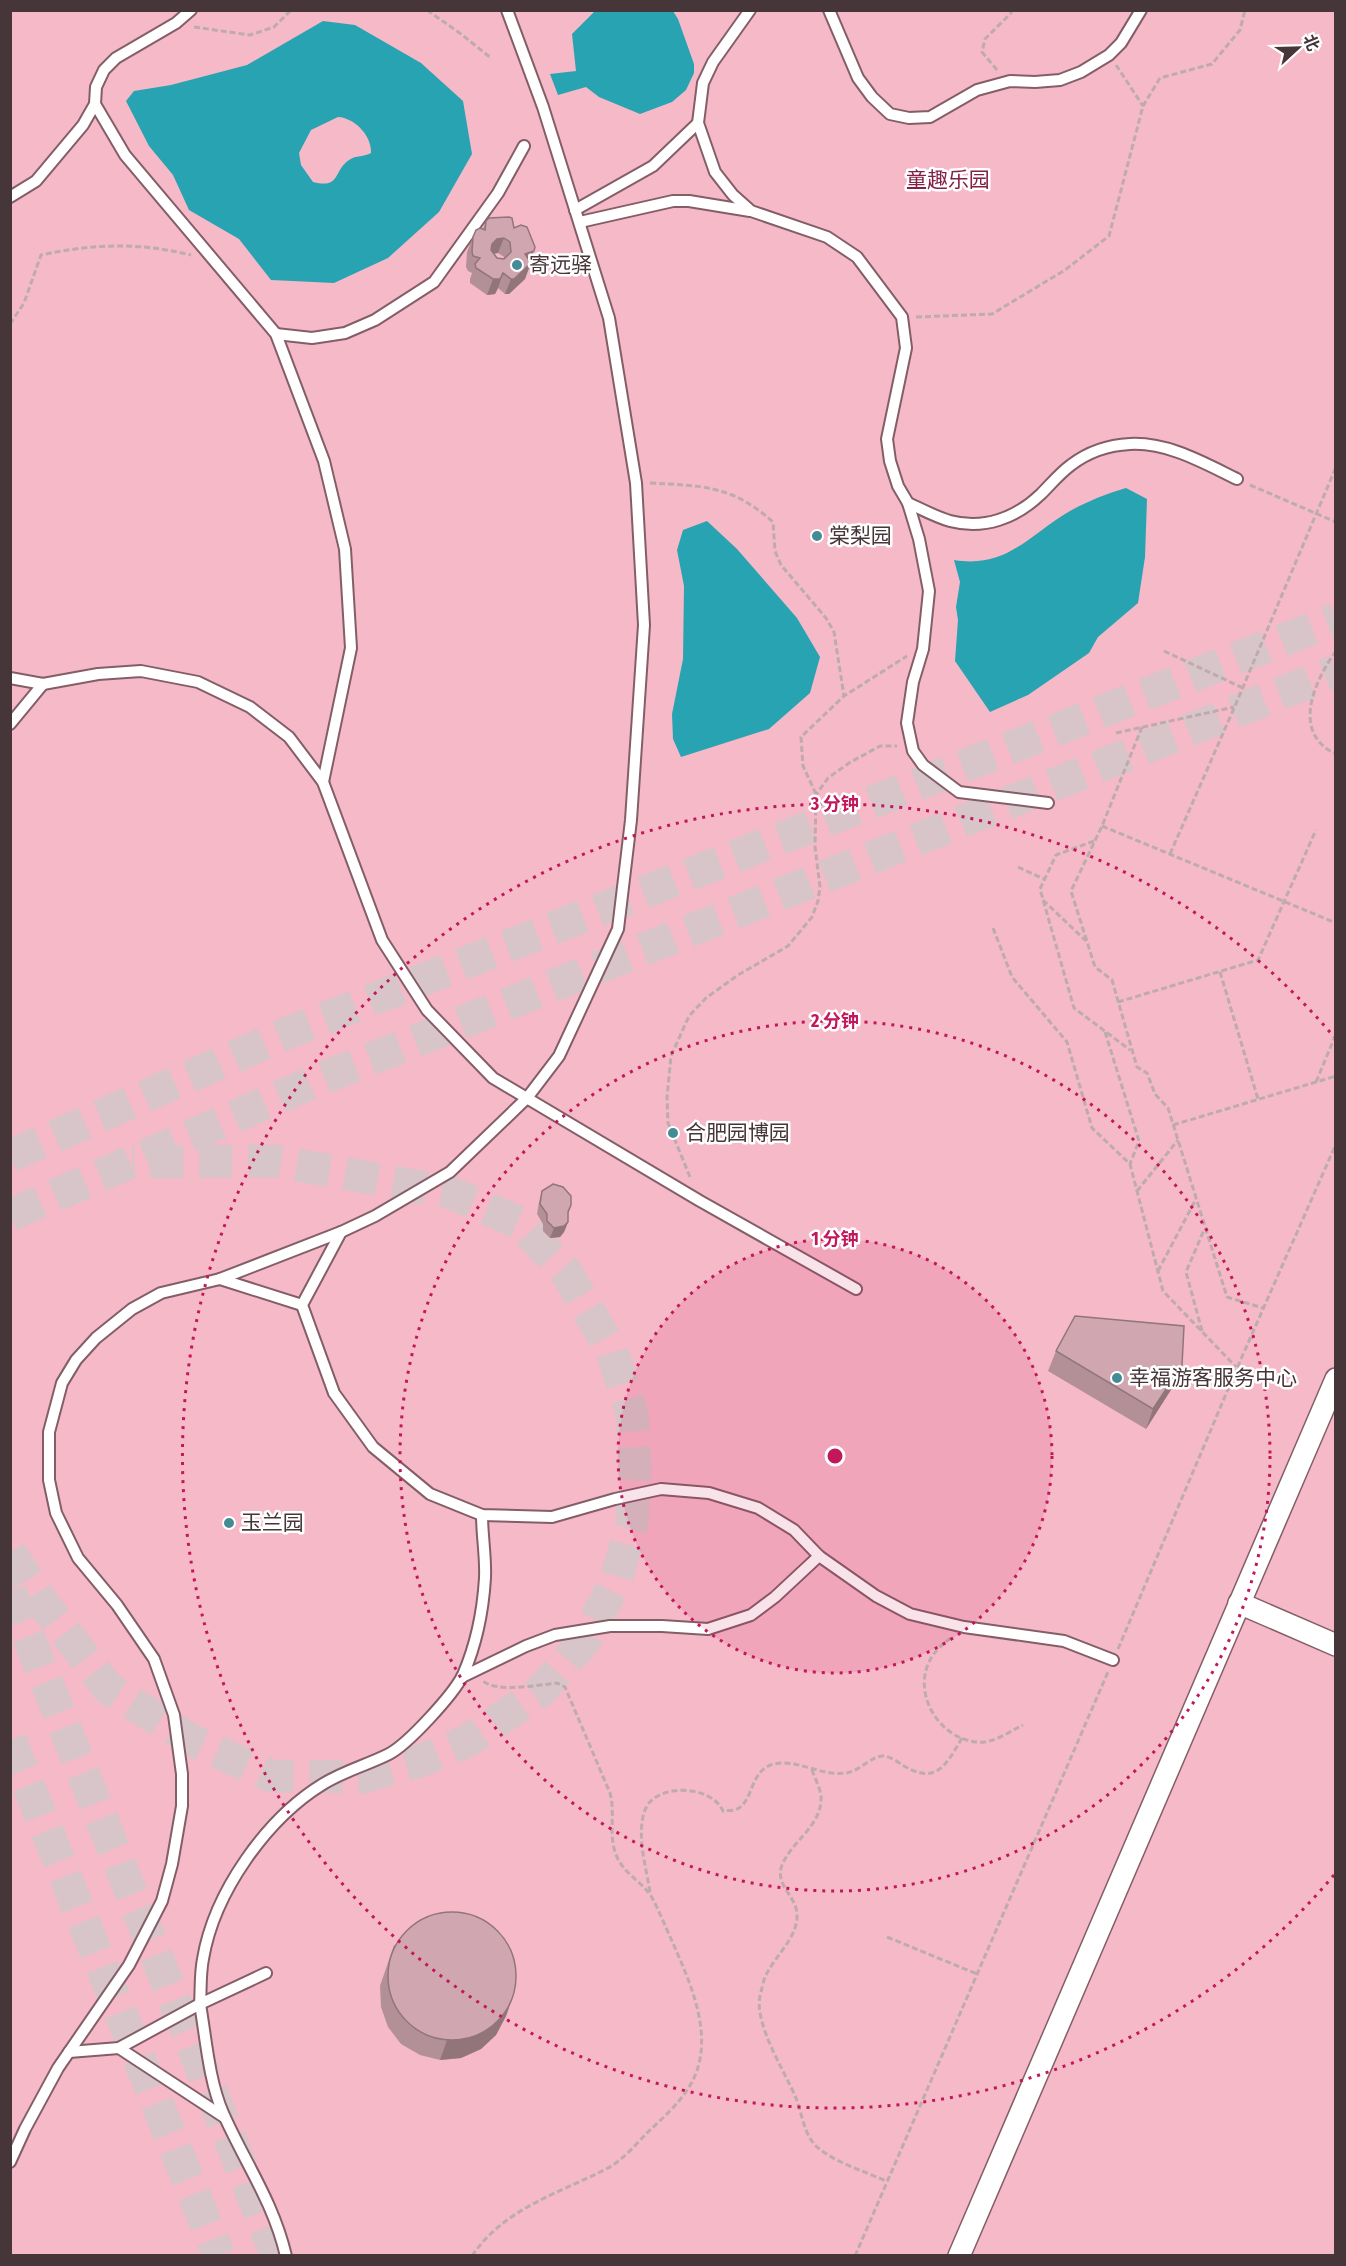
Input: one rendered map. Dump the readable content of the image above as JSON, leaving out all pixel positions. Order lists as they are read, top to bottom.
{
  "parks": ["童趣乐园"],
  "places": [
    "寄远驿",
    "棠梨园",
    "合肥园博园",
    "幸福游客服务中心",
    "玉兰园"
  ],
  "north": "right",
  "rings": ["3 分钟", "2 分钟", "1 分钟"]
}
